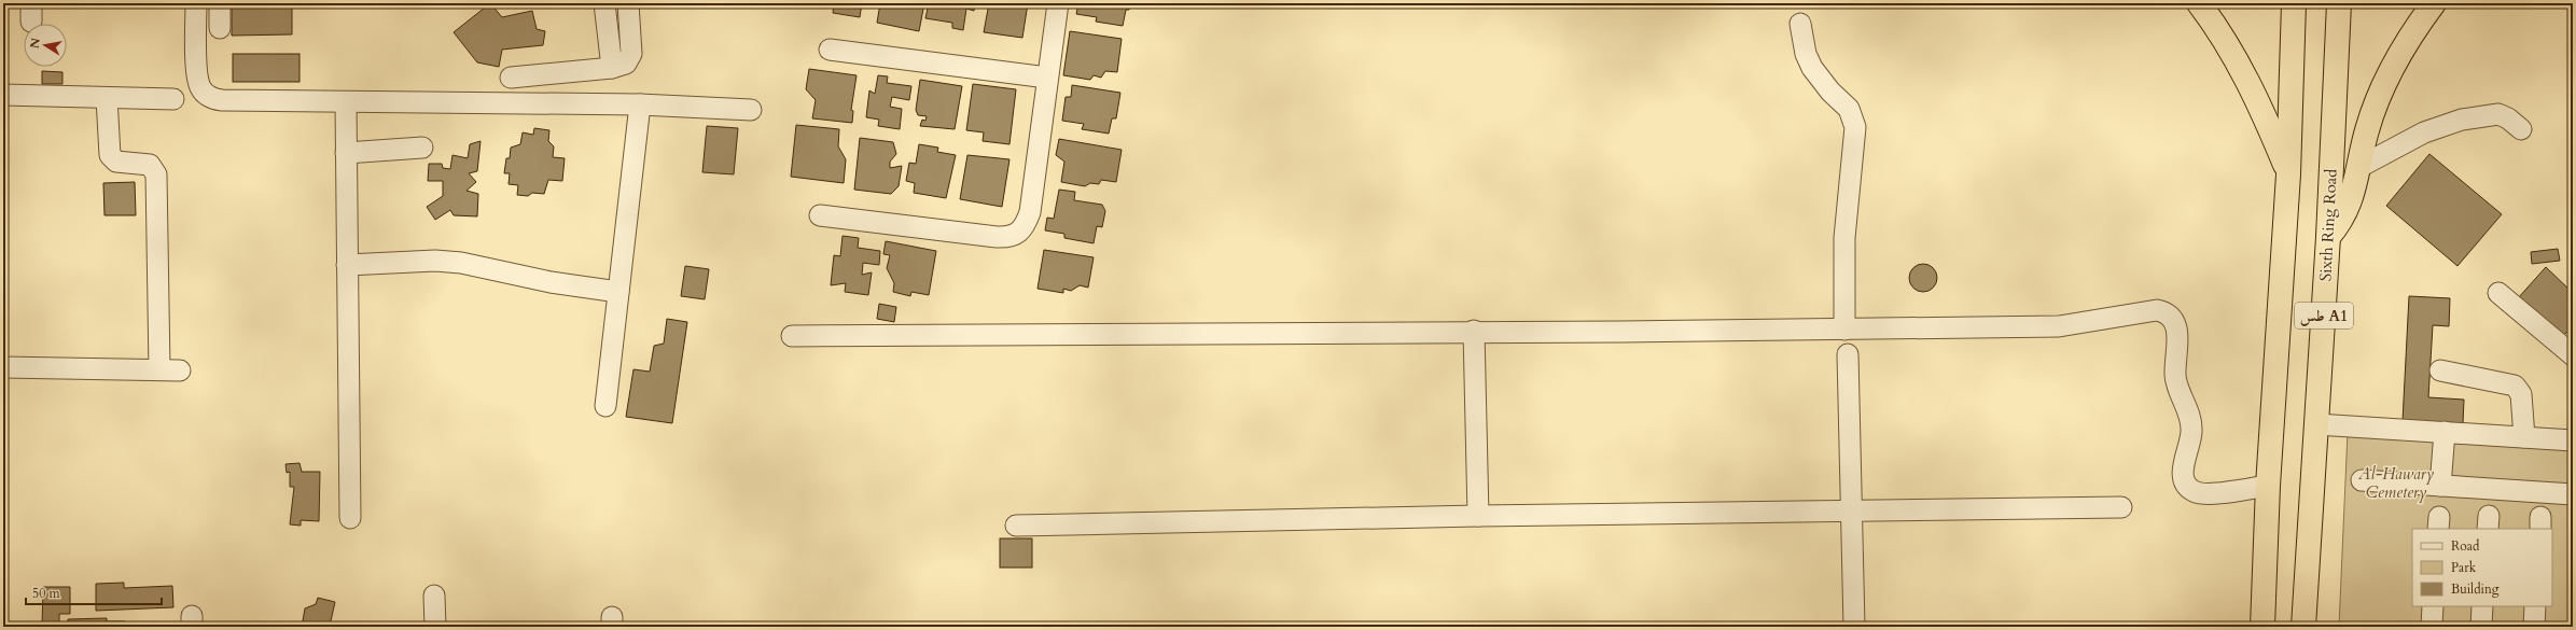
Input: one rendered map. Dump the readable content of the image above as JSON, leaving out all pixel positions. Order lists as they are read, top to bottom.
{
  "streets": {
    "highway": ["Sixth Ring Road", "طس A1"]
  },
  "parks": ["Al-Hawary Cemetery"],
  "legend": ["Road", "Park", "Building"],
  "scale_bar": "50 m",
  "north": "left"
}
